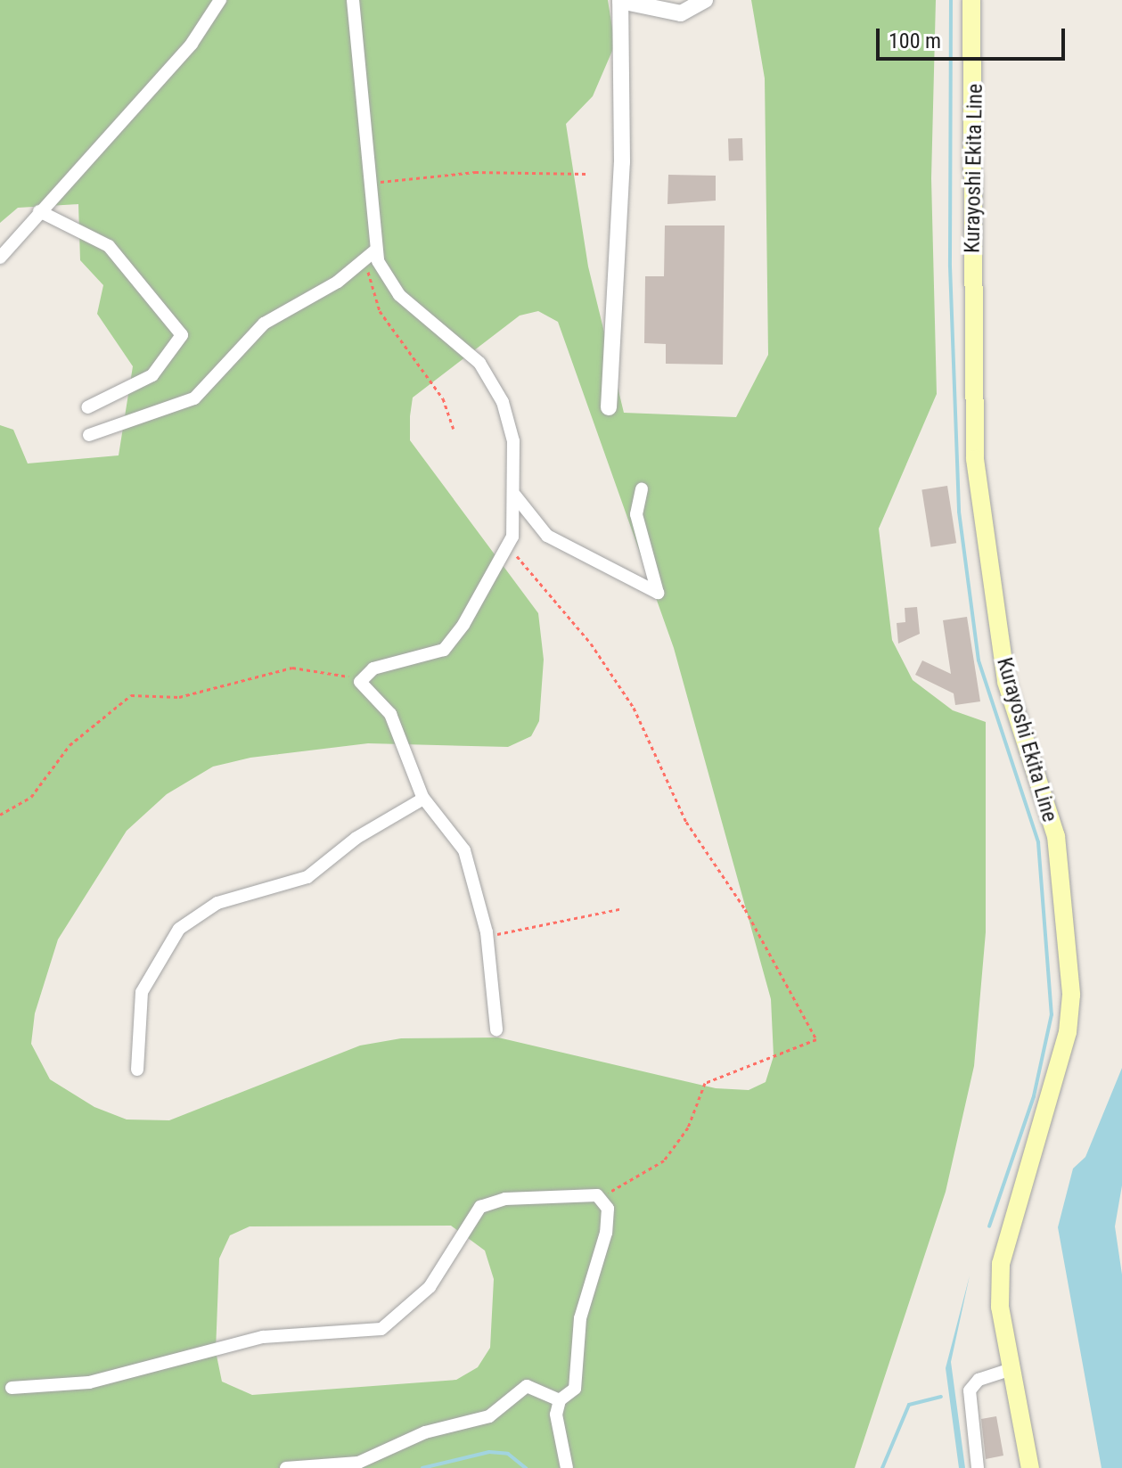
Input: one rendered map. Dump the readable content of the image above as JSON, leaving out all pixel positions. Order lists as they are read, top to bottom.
{
  "streets": {
    "main road": ["Kurayoshi Ekita Line"]
  },
  "scale_bar": "100 m"
}
